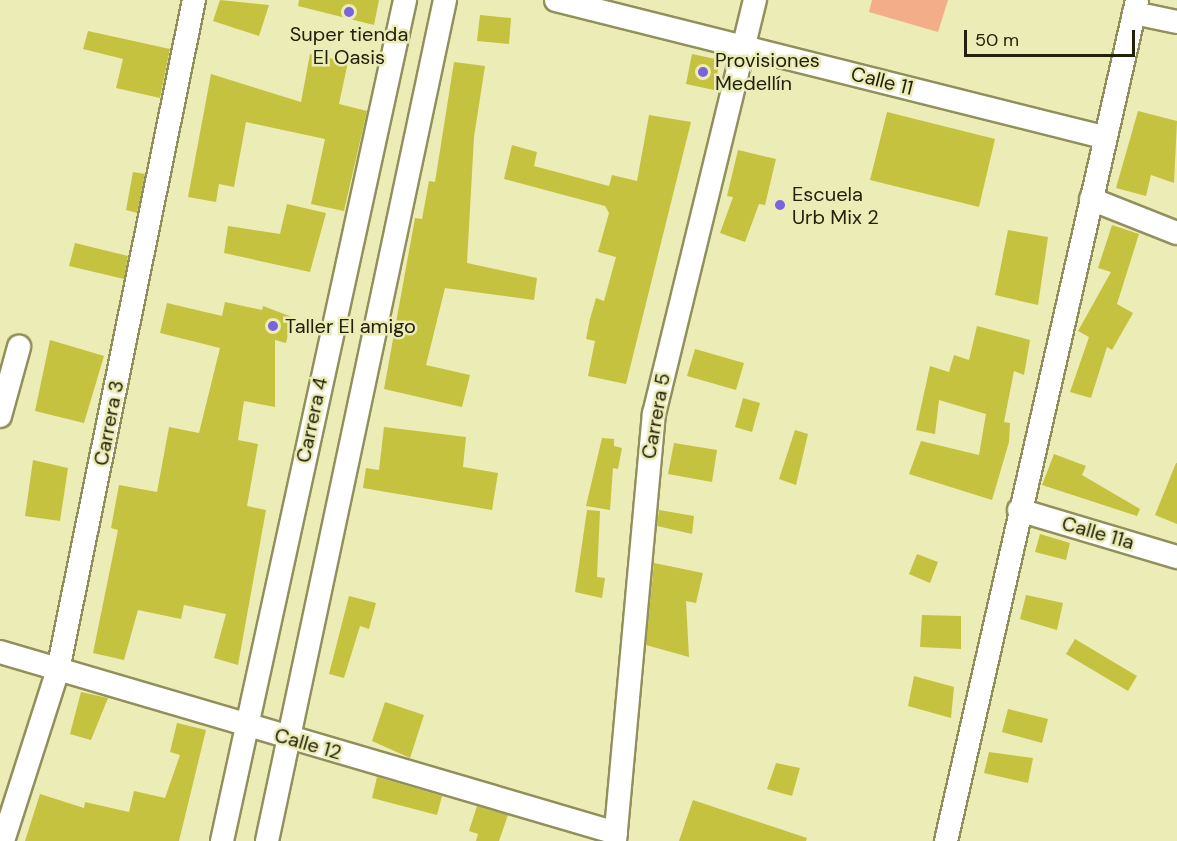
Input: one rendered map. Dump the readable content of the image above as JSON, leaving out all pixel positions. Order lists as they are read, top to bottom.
{
  "streets": {
    "street": [
      "Calle 11",
      "Carrera 5",
      "Carrera 4",
      "Carrera 3",
      "Calle 11a",
      "Calle 12"
    ]
  },
  "crossings": [
    ["Calle 11", "Carrera 5"],
    ["Carrera 5", "Calle 12"],
    ["Carrera 4", "Calle 12"],
    ["Carrera 3", "Calle 12"]
  ],
  "places": [
    "Super tienda El Oasis",
    "Provisiones Medellín",
    "Escuela Urb Mix 2",
    "Taller El amigo"
  ],
  "scale_bar": "50 m"
}
